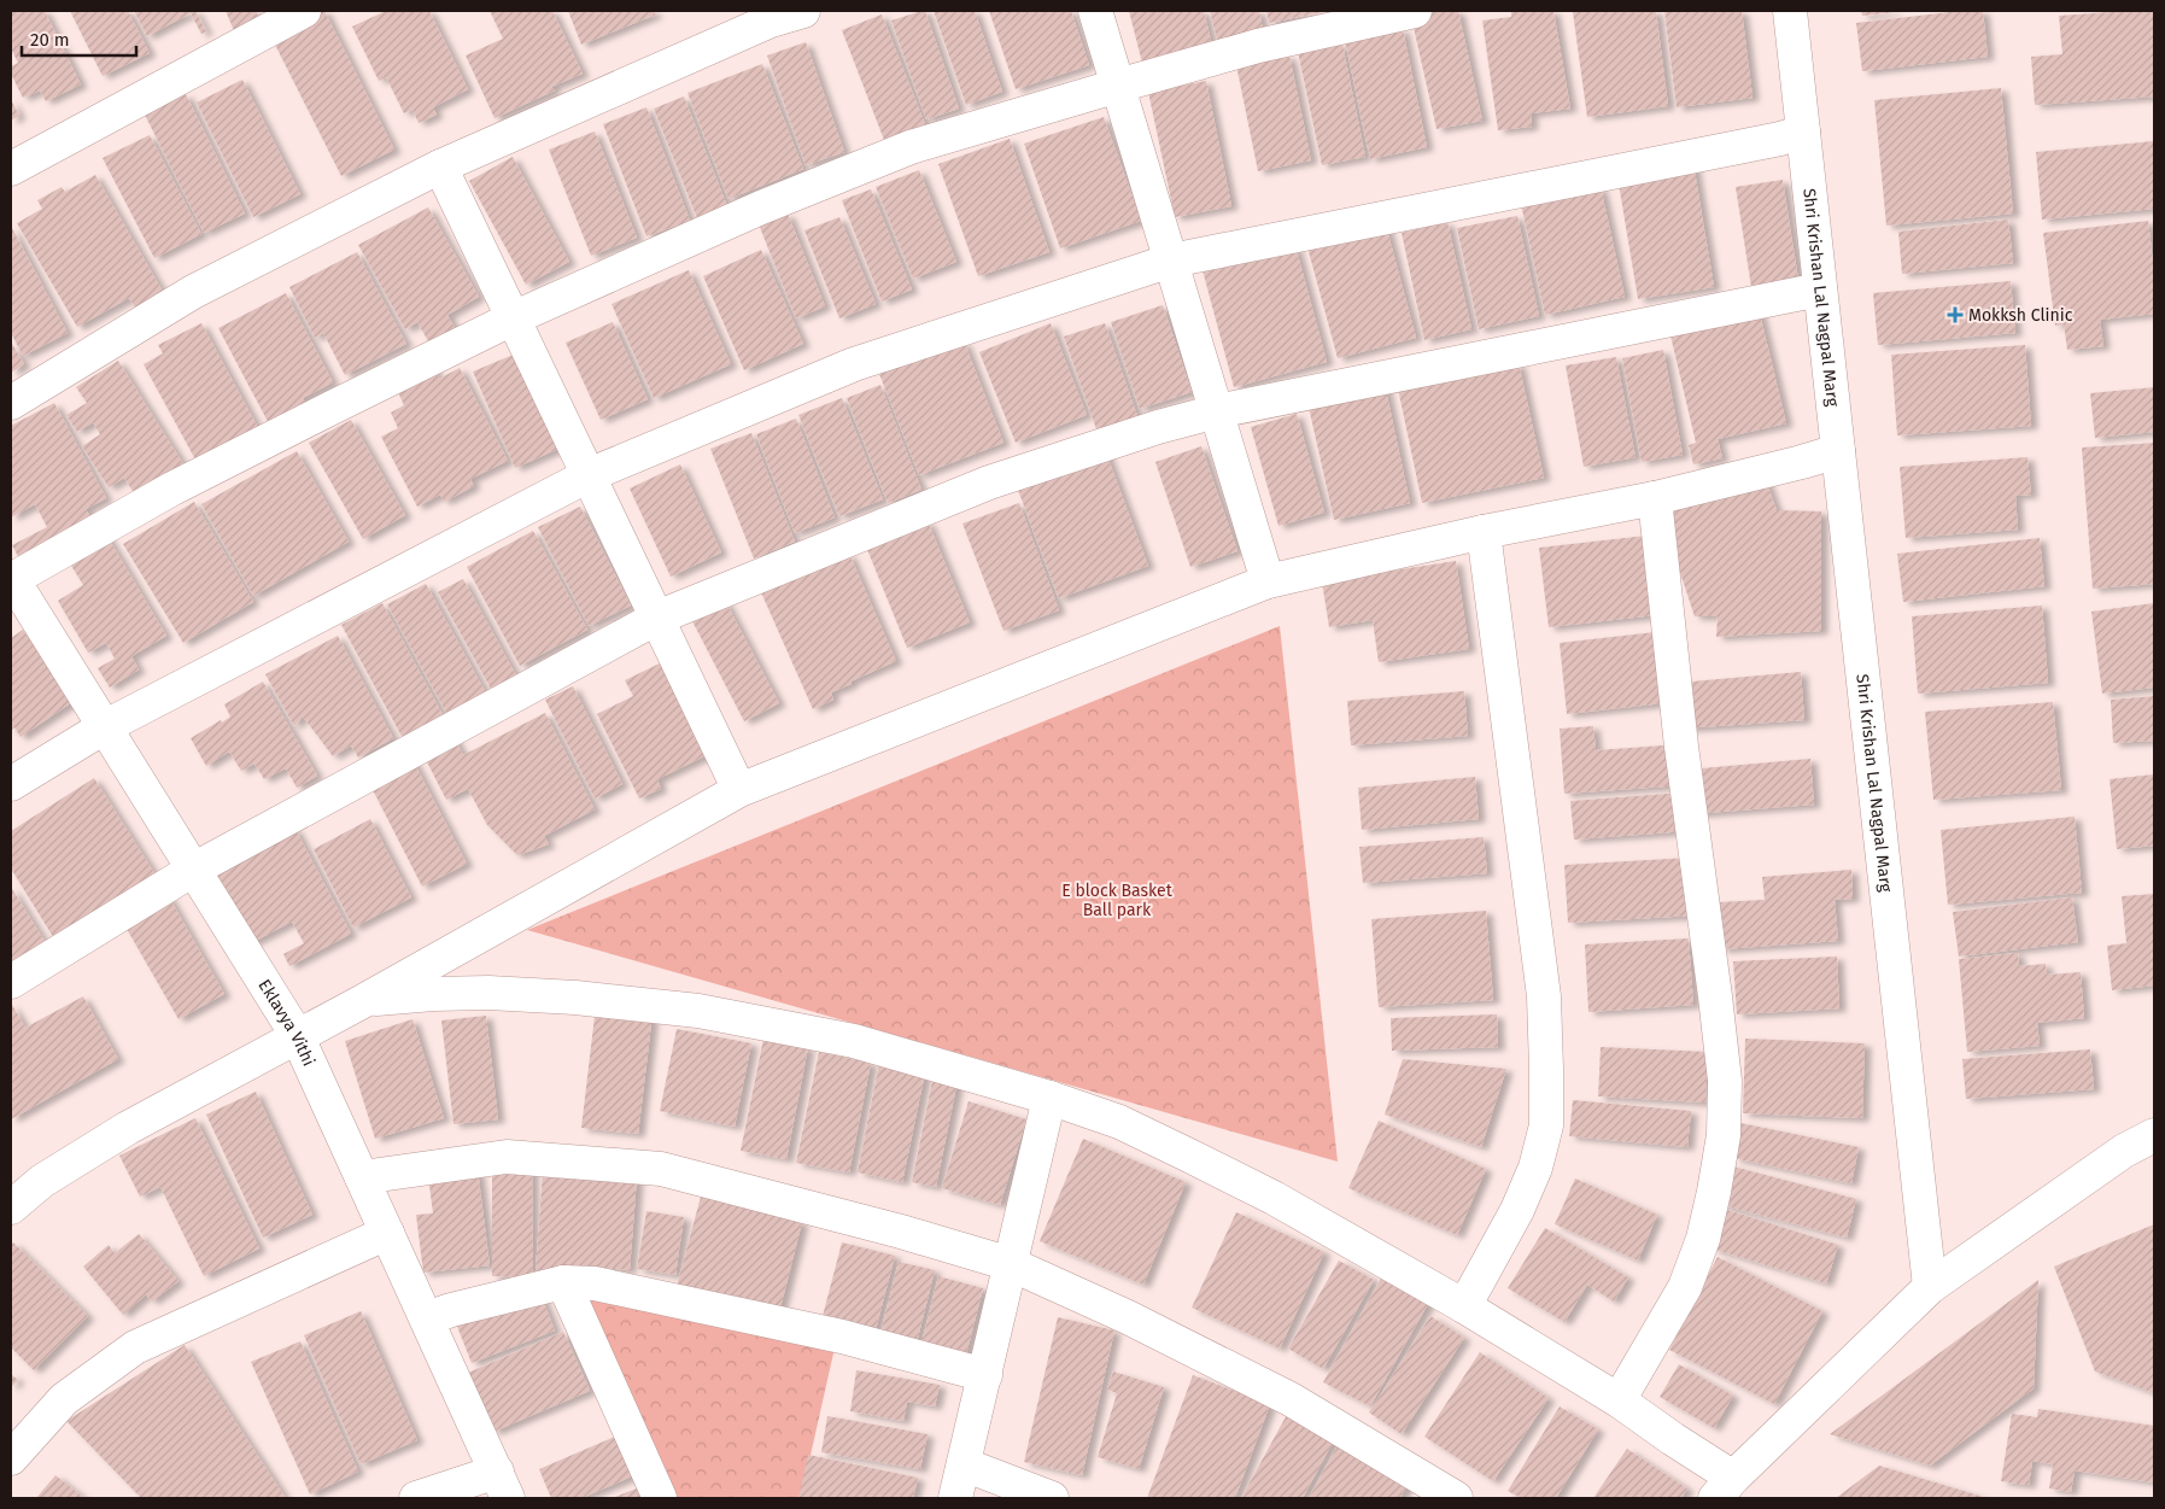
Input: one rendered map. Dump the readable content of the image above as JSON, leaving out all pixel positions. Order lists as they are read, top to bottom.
{
  "streets": {
    "street": ["Shri Krishan Lal Nagpal Marg", "Eklavya Vithi"]
  },
  "parks": ["E block Basket Ball park"],
  "places": {
    "health": ["Mokksh Clinic"]
  },
  "scale_bar": "20 m"
}
